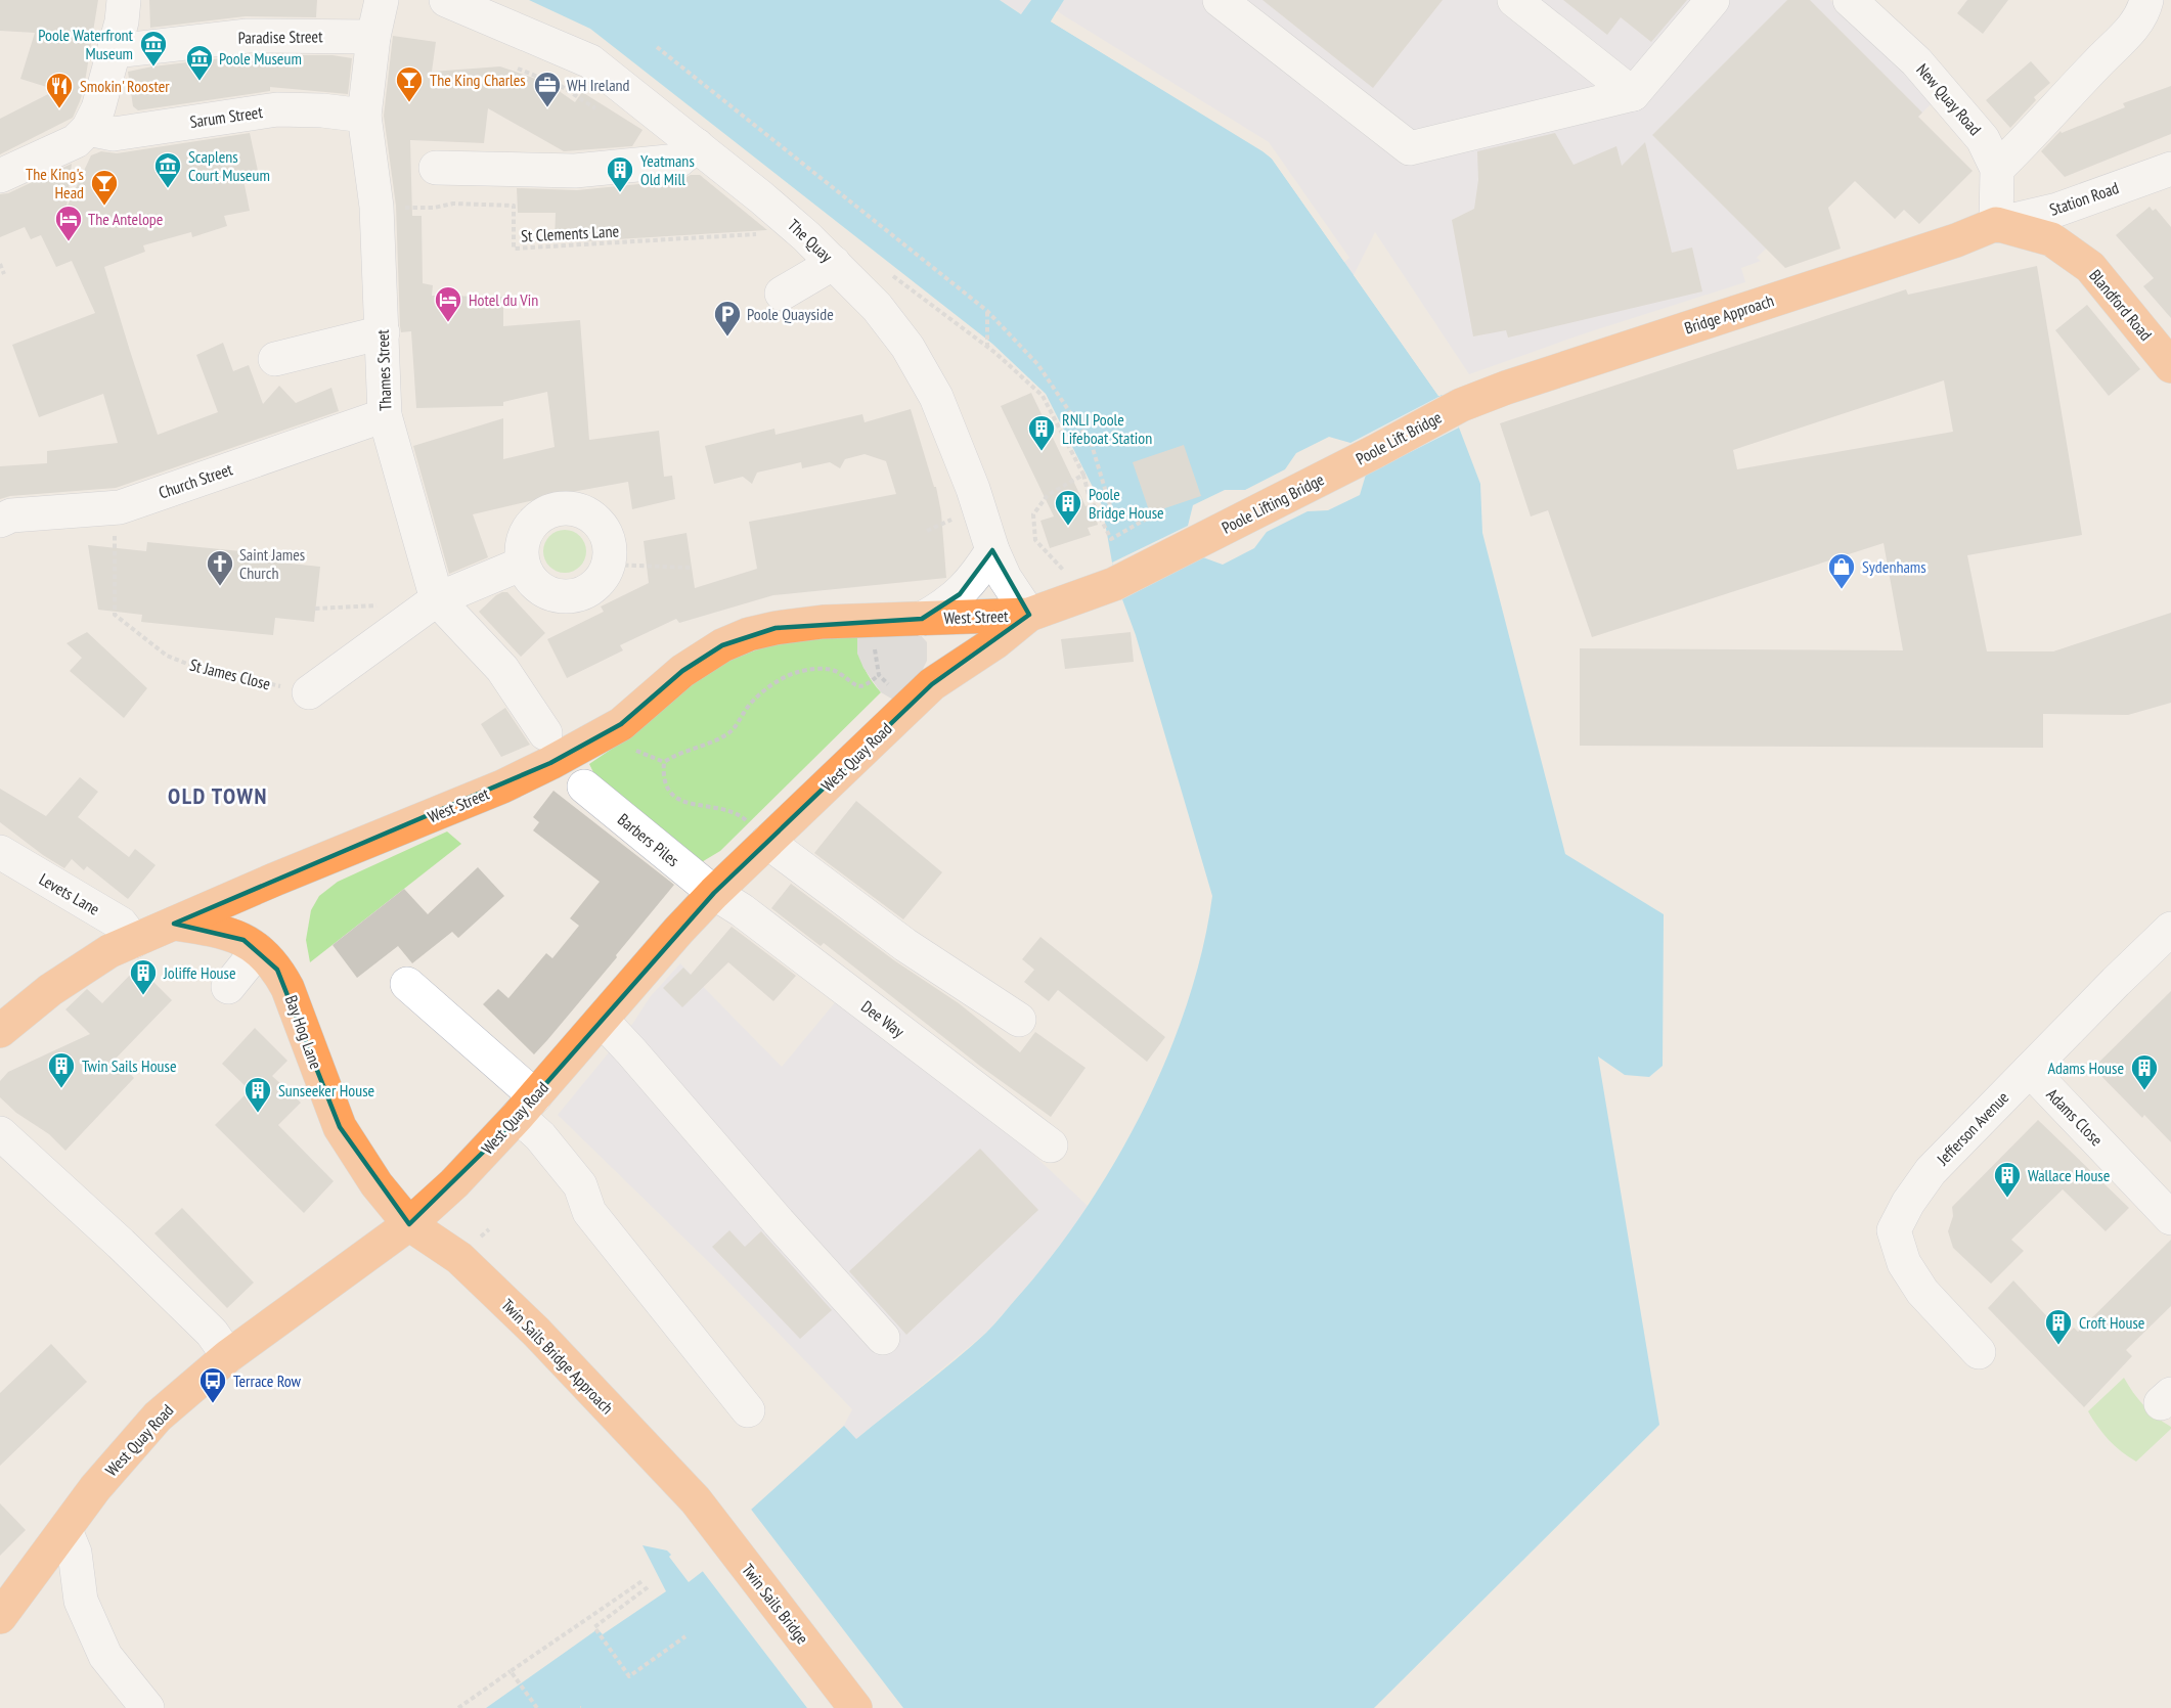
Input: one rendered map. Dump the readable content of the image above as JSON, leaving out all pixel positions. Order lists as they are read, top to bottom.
{
  "streets": {
    "highway": [
      "Blandford Road",
      "Bridge Approach",
      "Poole Lift Bridge",
      "Poole Lifting Bridge",
      "West Street",
      "West Quay Road",
      "Bay Hog Lane",
      "Twin Sails Bridge Approach",
      "Twin Sails Bridge"
    ],
    "street": [
      "Paradise Street",
      "New Quay Road",
      "Sarum Street",
      "Station Road",
      "The Quay",
      "Thames Street",
      "Church Street",
      "Barbers Piles",
      "Levets Lane",
      "Dee Way",
      "Adams Close",
      "Jefferson Avenue"
    ],
    "path": ["St Clements Lane", "St James Close"]
  },
  "crossings": [
    ["Paradise Street", "Thames Street"],
    ["New Quay Road", "Station Road"],
    ["New Quay Road", "Blandford Road"],
    ["New Quay Road", "Bridge Approach"],
    ["Sarum Street", "Thames Street"],
    ["Station Road", "Blandford Road"],
    ["Station Road", "Bridge Approach"],
    ["St Clements Lane", "The Quay"],
    ["St Clements Lane", "Thames Street"],
    ["The Quay", "Poole Lifting Bridge"],
    ["The Quay", "West Street"],
    ["The Quay", "West Quay Road"],
    ["Blandford Road", "Bridge Approach"],
    ["Bridge Approach", "Poole Lift Bridge"],
    ["Thames Street", "Church Street"],
    ["Poole Lift Bridge", "Poole Lifting Bridge"],
    ["Church Street", "St James Close"],
    ["Poole Lifting Bridge", "West Street"],
    ["Poole Lifting Bridge", "West Quay Road"],
    ["West Street", "West Quay Road"],
    ["West Street", "Levets Lane"],
    ["West Street", "Bay Hog Lane"],
    ["West Quay Road", "Barbers Piles"],
    ["West Quay Road", "Dee Way"],
    ["West Quay Road", "Bay Hog Lane"],
    ["West Quay Road", "Twin Sails Bridge Approach"],
    ["Barbers Piles", "Dee Way"],
    ["Bay Hog Lane", "Twin Sails Bridge Approach"],
    ["Adams Close", "Jefferson Avenue"],
    ["Twin Sails Bridge Approach", "Twin Sails Bridge"]
  ],
  "districts": ["OLD TOWN"],
  "places": {
    "museum": ["Poole Waterfront Museum", "Poole Museum", "Scaplens Court Museum"],
    "bar": ["The King Charles", "The King's Head"],
    "office": ["WH Ireland"],
    "restaurant": ["Smokin' Rooster"],
    "building": [
      "Yeatmans Old Mill",
      "RNLI Poole Lifeboat Station",
      "Poole Bridge House",
      "Joliffe House",
      "Twin Sails House",
      "Adams House",
      "Sunseeker House",
      "Wallace House",
      "Croft House"
    ],
    "hotel": ["The Antelope", "Hotel du Vin"],
    "parking": ["Poole Quayside"],
    "church": ["Saint James Church"],
    "shop": ["Sydenhams"],
    "bus stop": ["Terrace Row"]
  }
}
